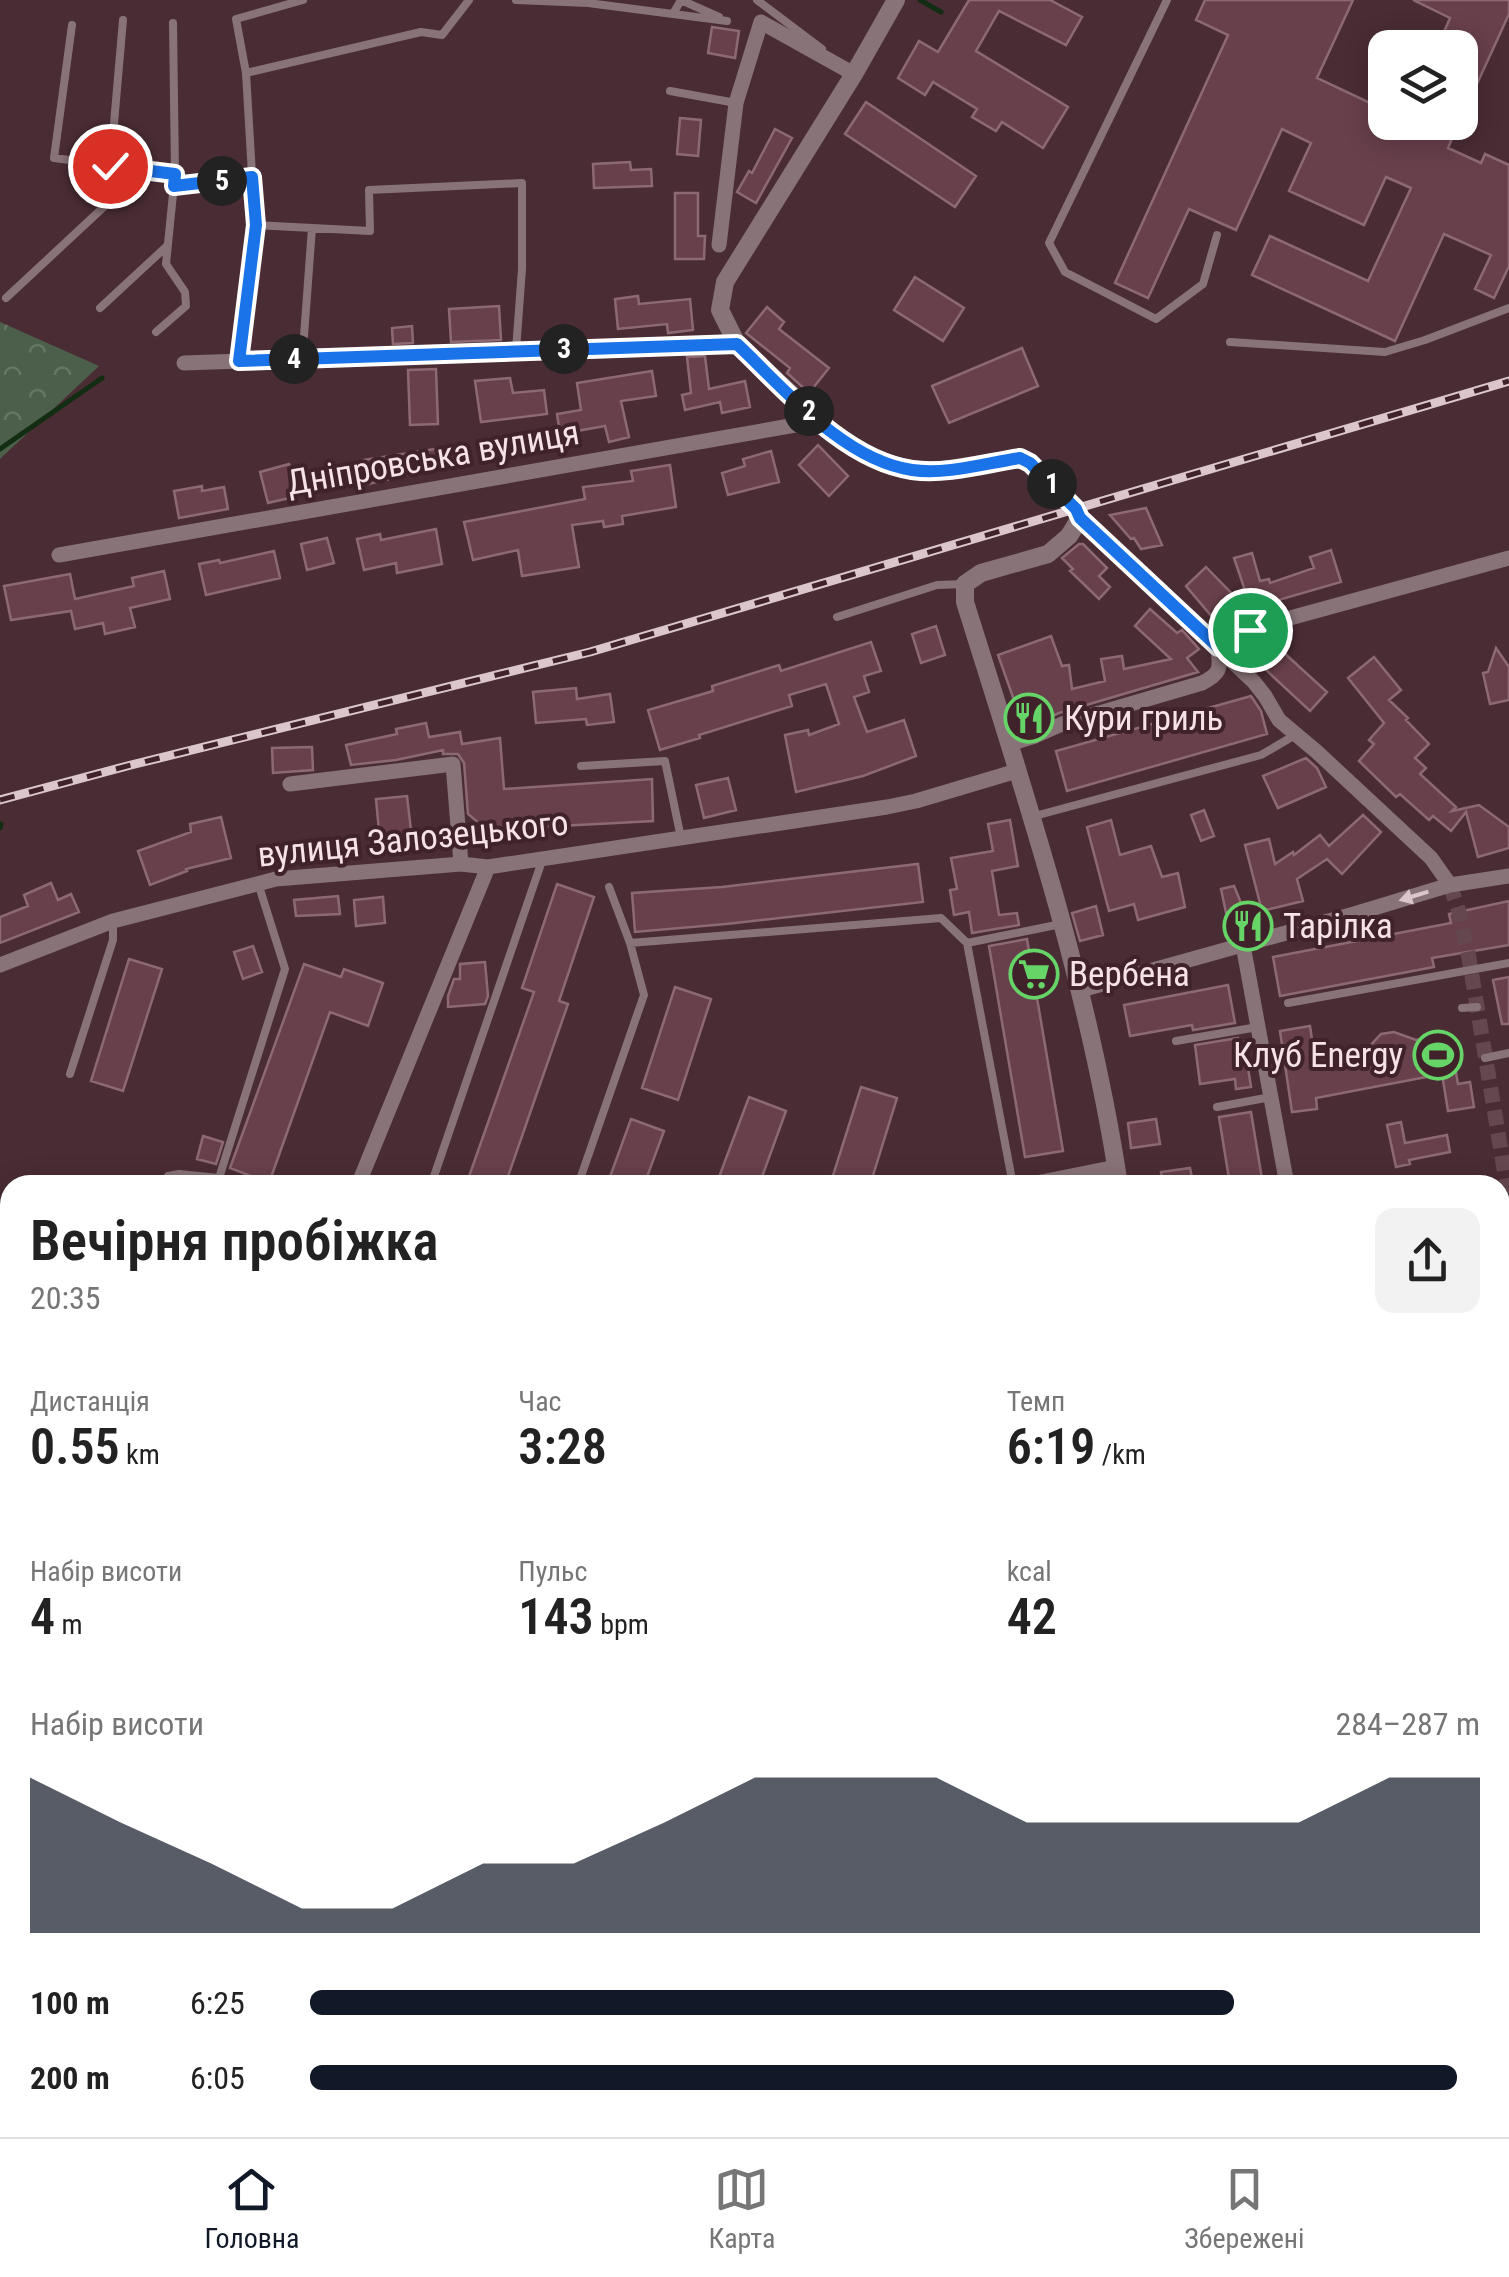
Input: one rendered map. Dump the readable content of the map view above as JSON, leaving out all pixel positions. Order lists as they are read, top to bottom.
{
  "streets": {
    "street": ["Дніпровська вулиця", "вулиця Залозецького"]
  },
  "places": {
    "restaurant": ["Кури гриль", "Тарiлка"],
    "supermarket": ["Вербена"],
    "sports": ["Клуб Energy"]
  },
  "page": {
    "pins": [
      "5",
      "3",
      "4",
      "2",
      "1"
    ],
    "heading": ["Вечірня пробіжка", "20:35"],
    "stats": [
      ["Дистанція", "0.55 km"],
      ["Час", "3:28"],
      ["Темп", "6:19 /km"],
      ["Набір висоти", "4 m"],
      ["Пульс", "143 bpm"],
      ["kcal", "42"]
    ],
    "chart": ["Набір висоти", "284–287 m"],
    "list": [
      {
        "name": "100 m",
        "note": "6:25"
      },
      {
        "name": "200 m",
        "note": "6:05"
      }
    ],
    "tabs": ["Головна", "Карта", "Збережені"]
  }
}
